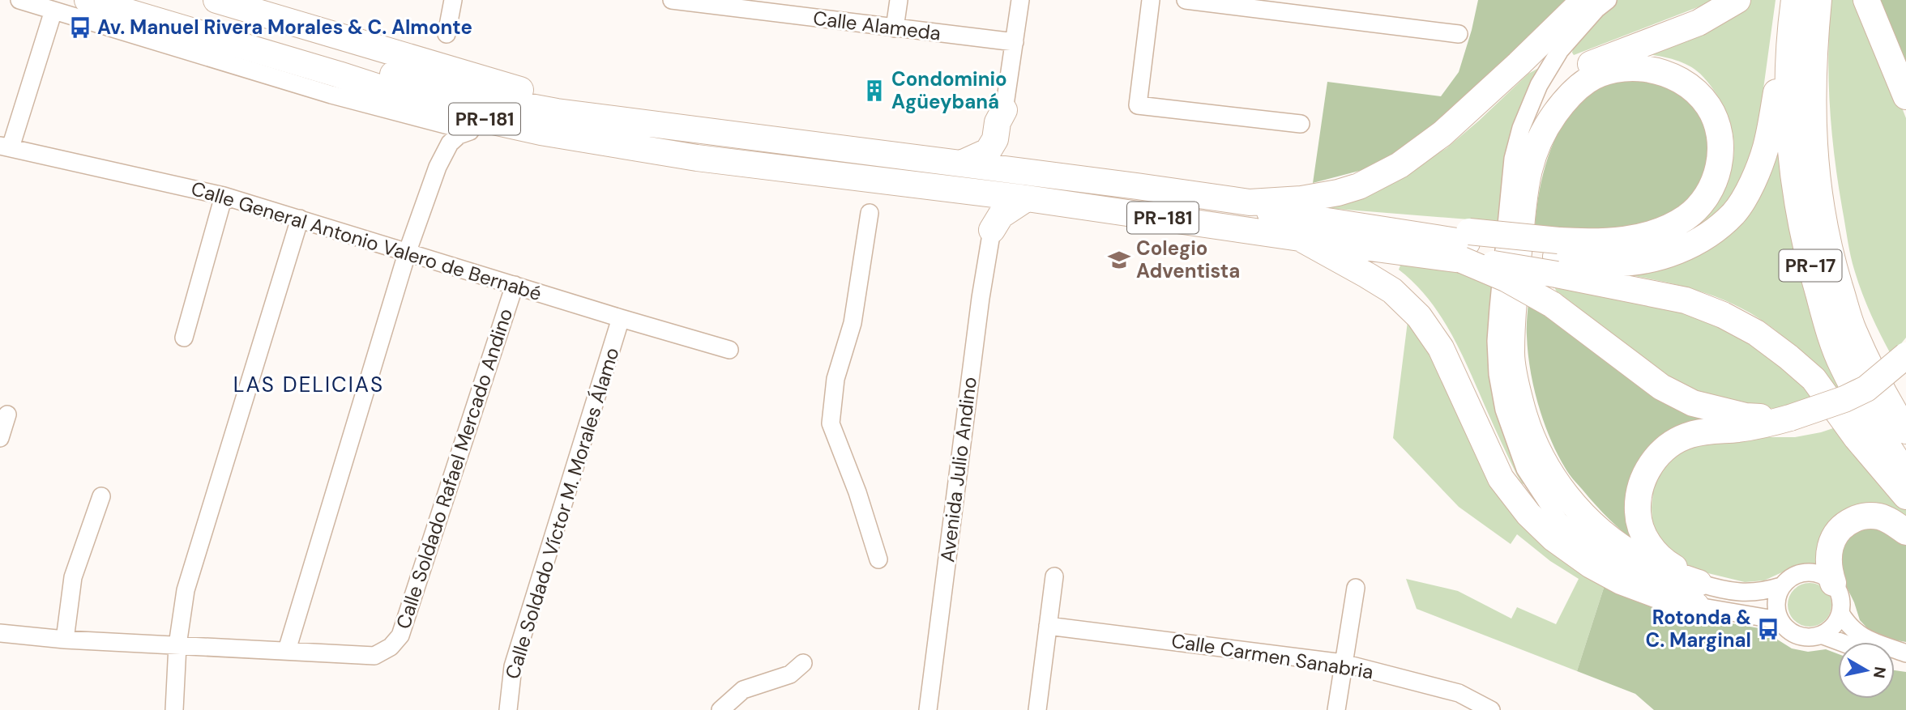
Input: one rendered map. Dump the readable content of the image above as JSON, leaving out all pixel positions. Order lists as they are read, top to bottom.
{
  "streets": {
    "highway": ["PR-181", "PR-17"],
    "street": [
      "Calle Alameda",
      "Calle General Antonio Valero de Bernabé",
      "Calle Soldado Rafael Mercado Andino",
      "Avenida Julio Andino",
      "Calle Soldado Víctor M. Morales Álamo",
      "Calle Carmen Sanabria"
    ]
  },
  "crossings": [
    ["Calle General Antonio Valero de Bernabé", "Calle Soldado Rafael Mercado Andino"],
    ["Calle General Antonio Valero de Bernabé", "Calle Soldado Víctor M. Morales Álamo"]
  ],
  "districts": ["LAS DELICIAS"],
  "places": {
    "bus stop": ["Av. Manuel Rivera Morales & C. Almonte", "Rotonda & C. Marginal"],
    "building": ["Condominio Agüeybaná"],
    "school or university": ["Colegio Adventista"]
  },
  "north": "right"
}
